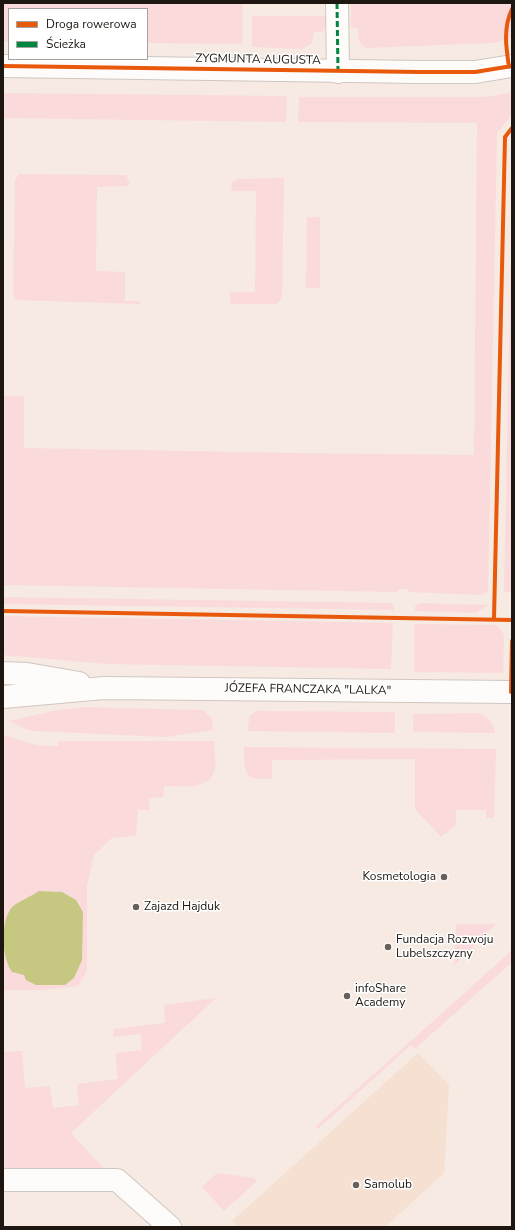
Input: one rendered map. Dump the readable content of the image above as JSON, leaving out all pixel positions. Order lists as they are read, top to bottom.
{
  "streets": {
    "street": ["ZYGMUNTA AUGUSTA", "JÓZEFA FRANCZAKA \"LALKA\""]
  },
  "places": [
    "Kosmetologia",
    "Zajazd Hajduk",
    "Fundacja Rozwoju Lubelszczyzny",
    "infoShare Academy",
    "Samolub"
  ],
  "legend": ["Droga rowerowa", "Ścieżka"]
}
